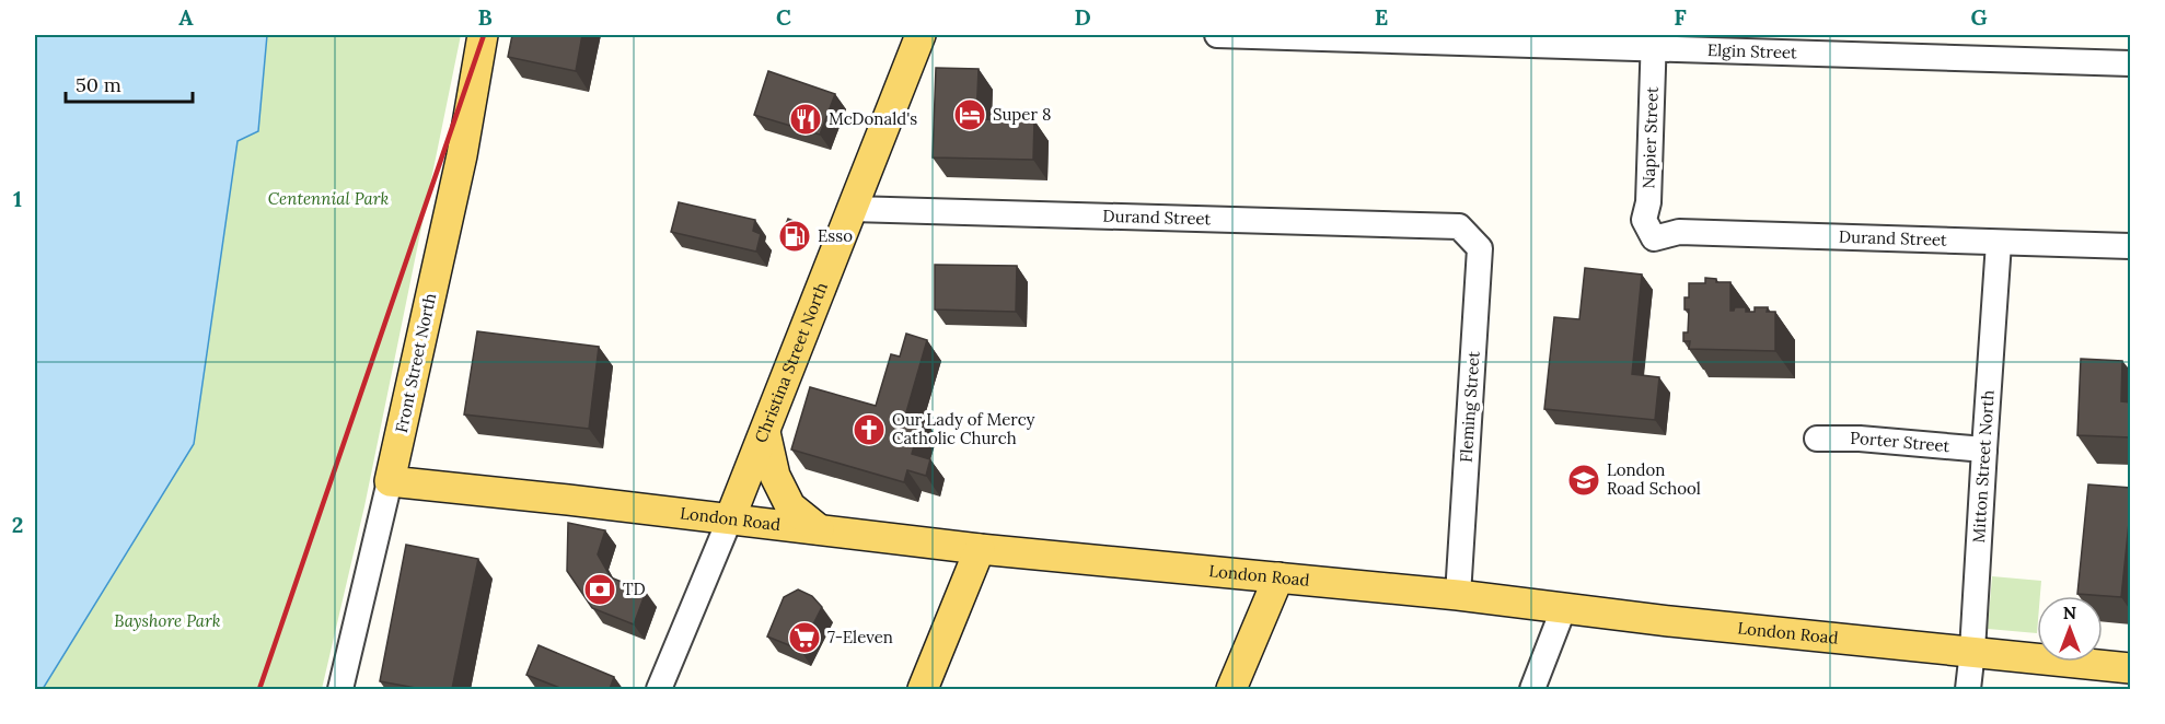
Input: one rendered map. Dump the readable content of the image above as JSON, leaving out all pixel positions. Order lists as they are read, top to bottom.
{
  "streets": {
    "main road": ["Front Street North", "Christina Street North", "London Road"],
    "street": [
      "Elgin Street",
      "Napier Street",
      "Durand Street",
      "Fleming Street",
      "Porter Street",
      "Mitton Street North"
    ]
  },
  "crossings": [
    ["Elgin Street", "Napier Street"],
    ["Napier Street", "Durand Street"],
    ["Durand Street", "Christina Street North"],
    ["Durand Street", "Fleming Street"],
    ["Durand Street", "Mitton Street North"],
    ["Front Street North", "London Road"],
    ["Christina Street North", "London Road"],
    ["Fleming Street", "London Road"],
    ["Porter Street", "Mitton Street North"],
    ["Mitton Street North", "London Road"]
  ],
  "parks": ["Centennial Park", "Bayshore Park"],
  "places": {
    "hotel": ["Super 8"],
    "restaurant": ["McDonald's"],
    "fuel station": ["Esso"],
    "church": ["Our Lady of Mercy Catholic Church"],
    "school or university": ["London Road School"],
    "bank": ["TD"],
    "supermarket": ["7-Eleven"]
  },
  "scale_bar": "50 m",
  "north": "top",
  "grid": {
    "columns": [
      "A",
      "B",
      "C",
      "D",
      "E",
      "F",
      "G"
    ],
    "rows": ["1", "2"]
  }
}
